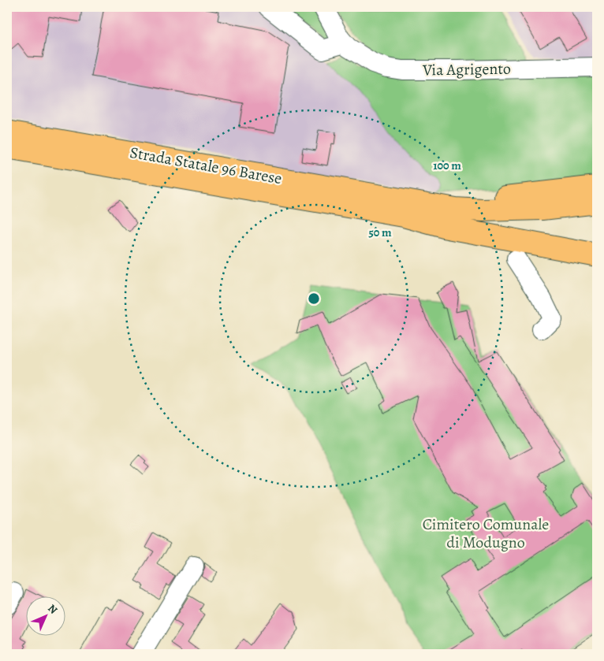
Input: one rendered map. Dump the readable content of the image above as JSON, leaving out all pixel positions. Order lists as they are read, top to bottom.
{
  "streets": {
    "main road": ["Strada Statale 96 Barese"],
    "street": ["Via Agrigento"]
  },
  "parks": ["Cimitero Comunale di Modugno"],
  "north": "top right",
  "rings": ["100 m", "50 m"]
}
